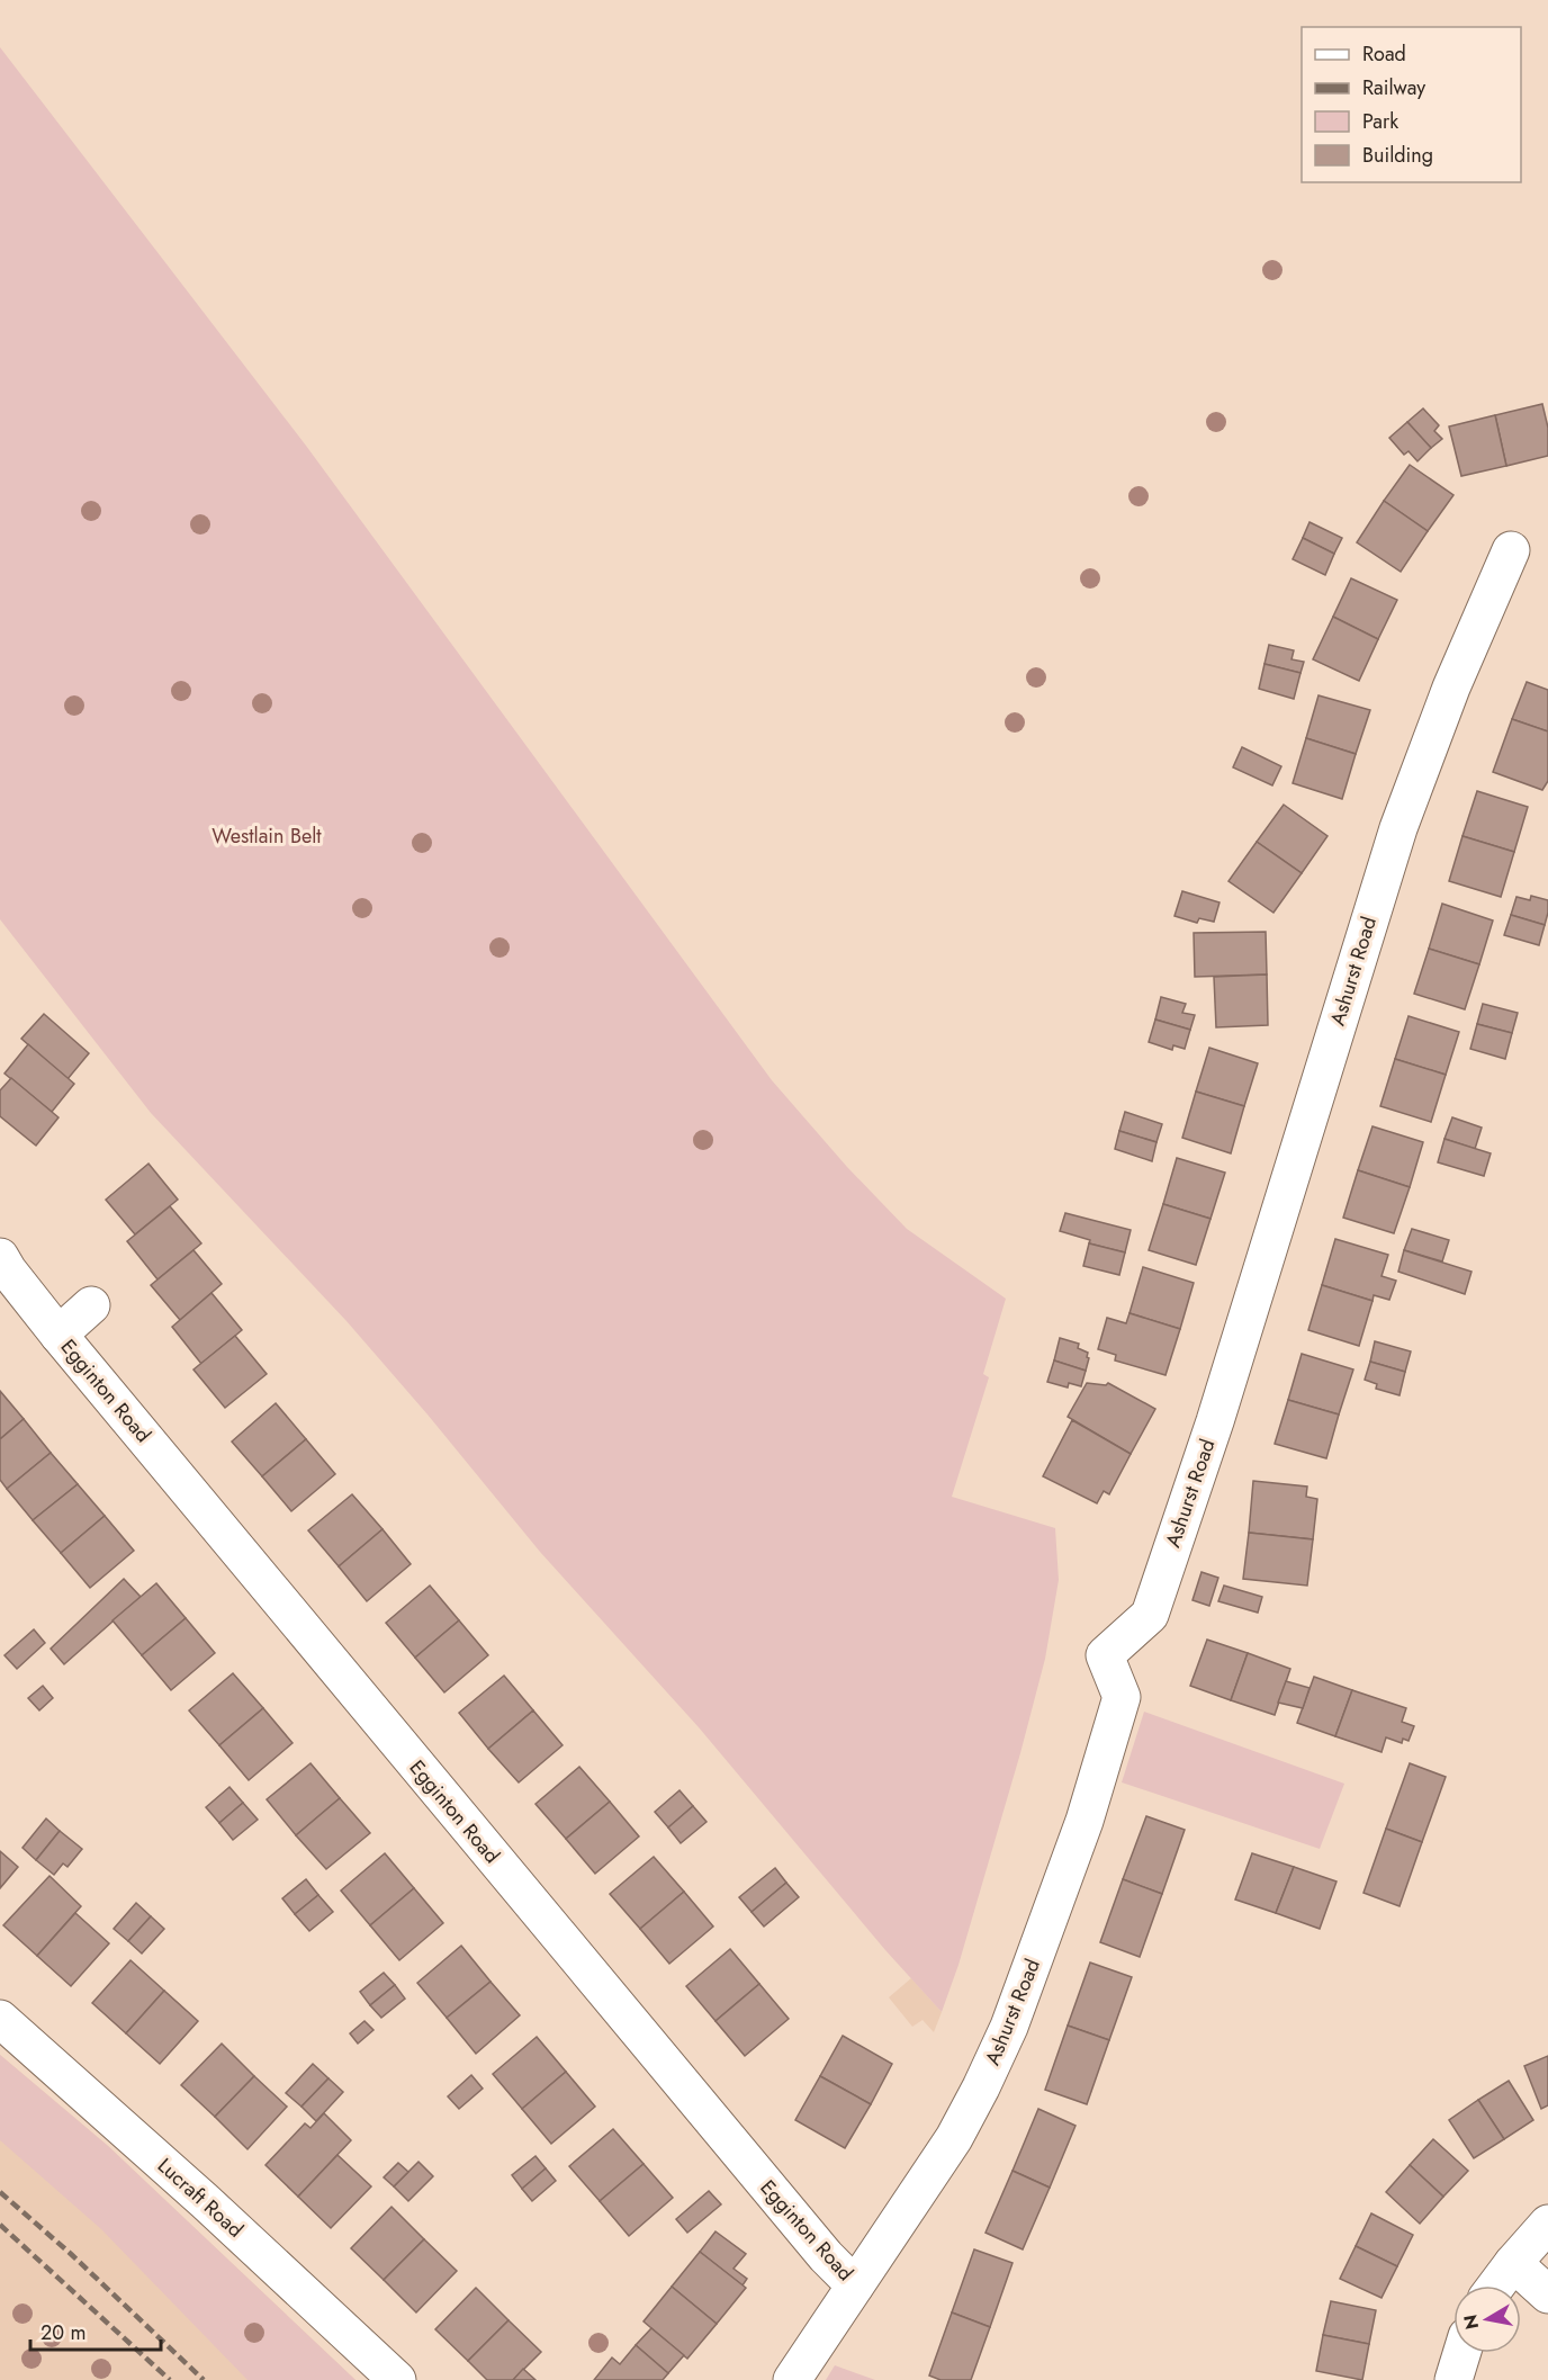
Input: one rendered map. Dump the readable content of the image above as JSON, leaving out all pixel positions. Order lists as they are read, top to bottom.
{
  "streets": {
    "street": ["Ashurst Road", "Egginton Road", "Lucraft Road"]
  },
  "crossings": [
    ["Ashurst Road", "Egginton Road"]
  ],
  "parks": ["Westlain Belt"],
  "legend": [
    "Road",
    "Railway",
    "Park",
    "Building"
  ],
  "scale_bar": "20 m",
  "north": "left"
}
